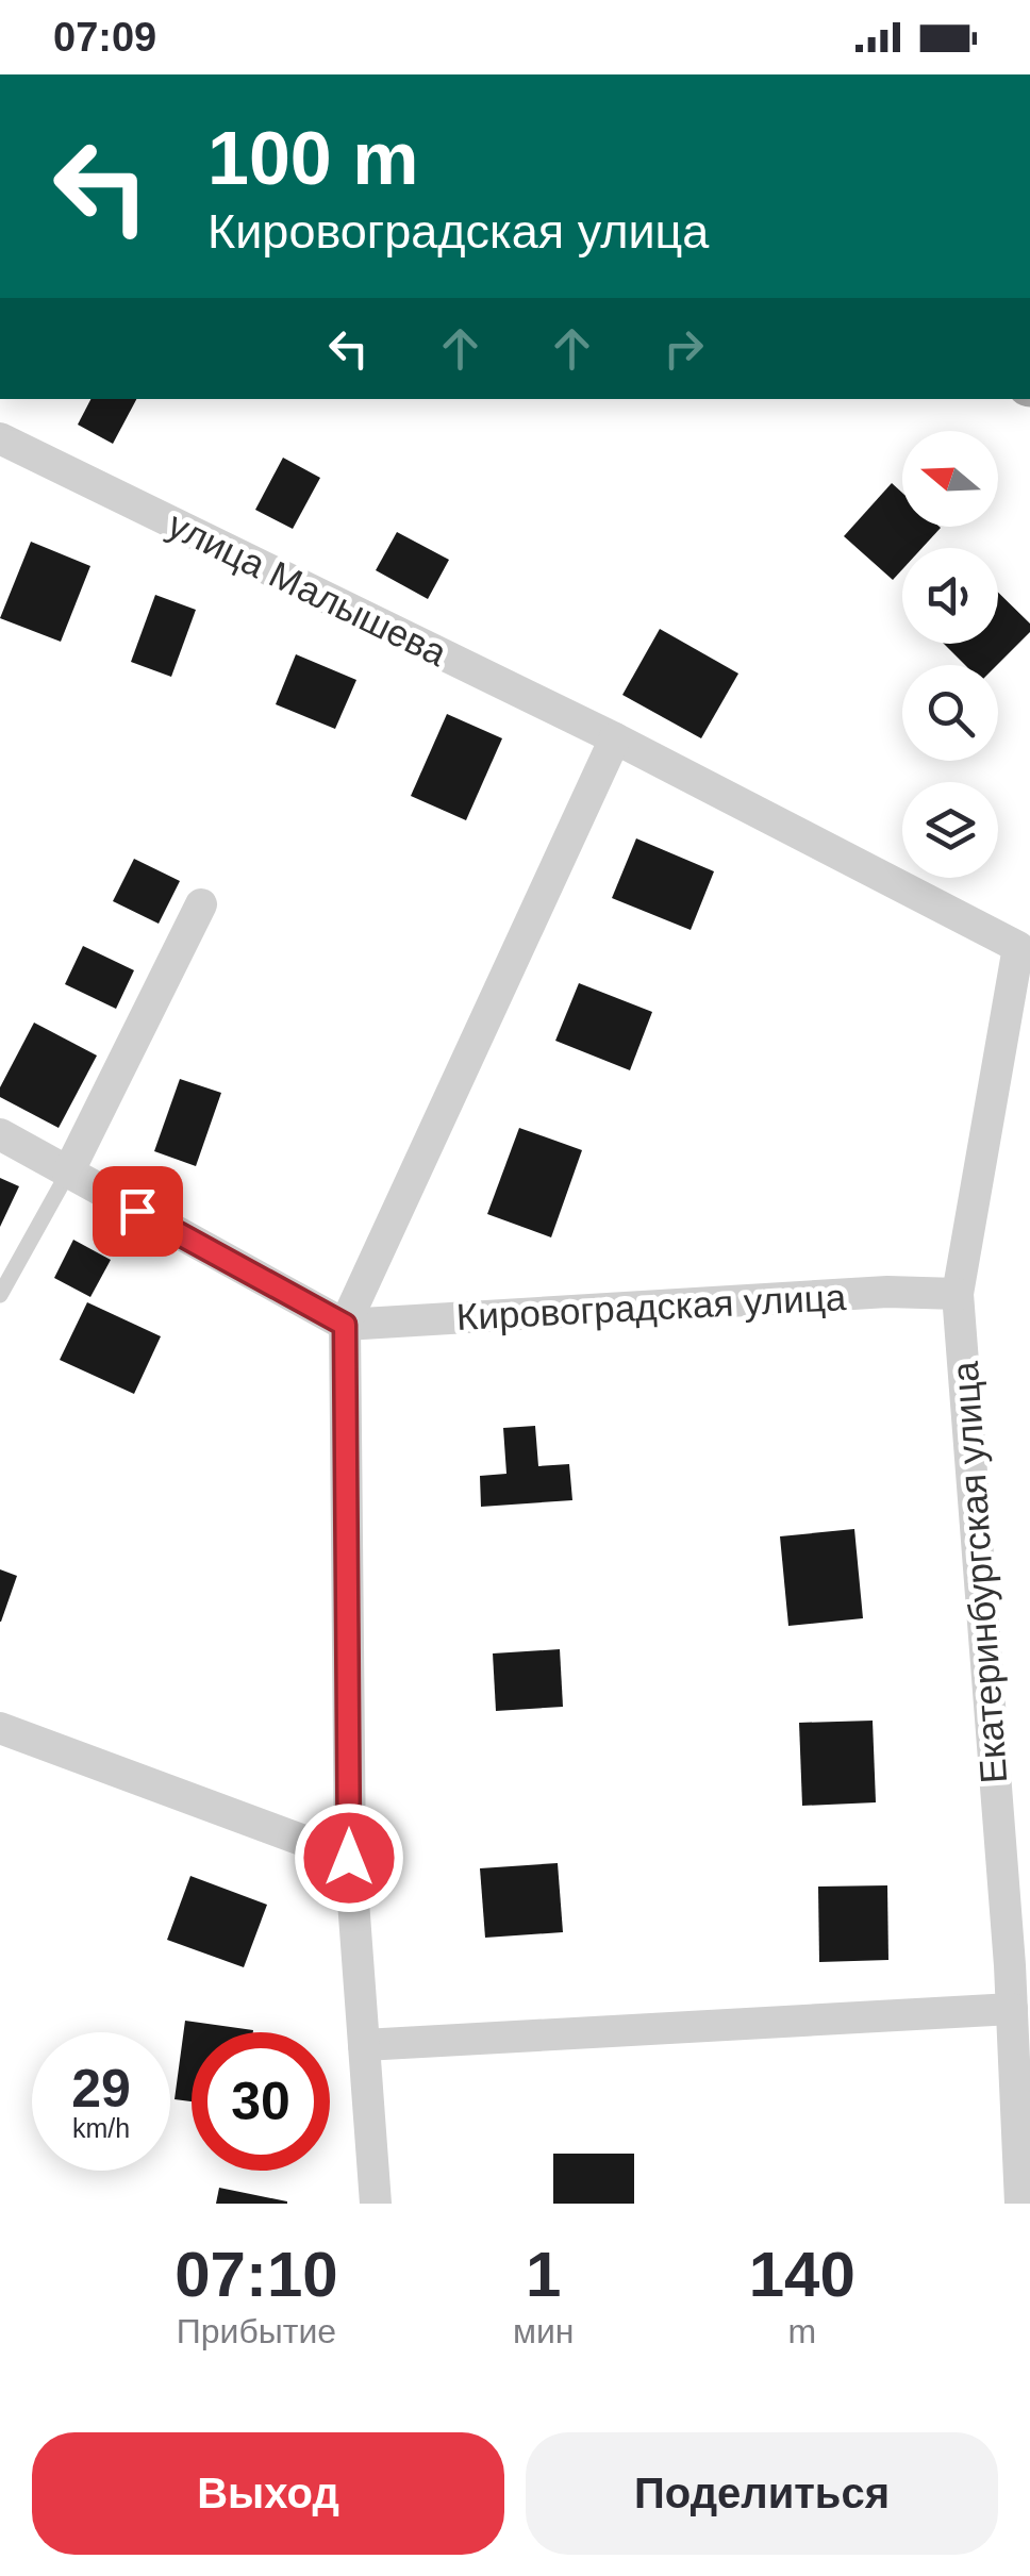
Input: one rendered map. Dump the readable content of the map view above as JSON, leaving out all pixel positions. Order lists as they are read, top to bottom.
{
  "streets": {
    "street": ["улица Малышева", "Кировоградская улица", "Екатеринбургская улица"]
  },
  "crossings": [
    ["улица Малышева", "Екатеринбургская улица"],
    ["Кировоградская улица", "Екатеринбургская улица"]
  ],
  "north": "left",
  "page": {
    "status": "07:09",
    "turn": ["100 m", "Кировоградская улица"],
    "speed": "29 km/h",
    "limit": "30",
    "eta": [
      "07:10",
      "Прибытие",
      "1",
      "мин",
      "140",
      "m"
    ],
    "buttons": ["Выход", "Поделиться"]
  }
}
